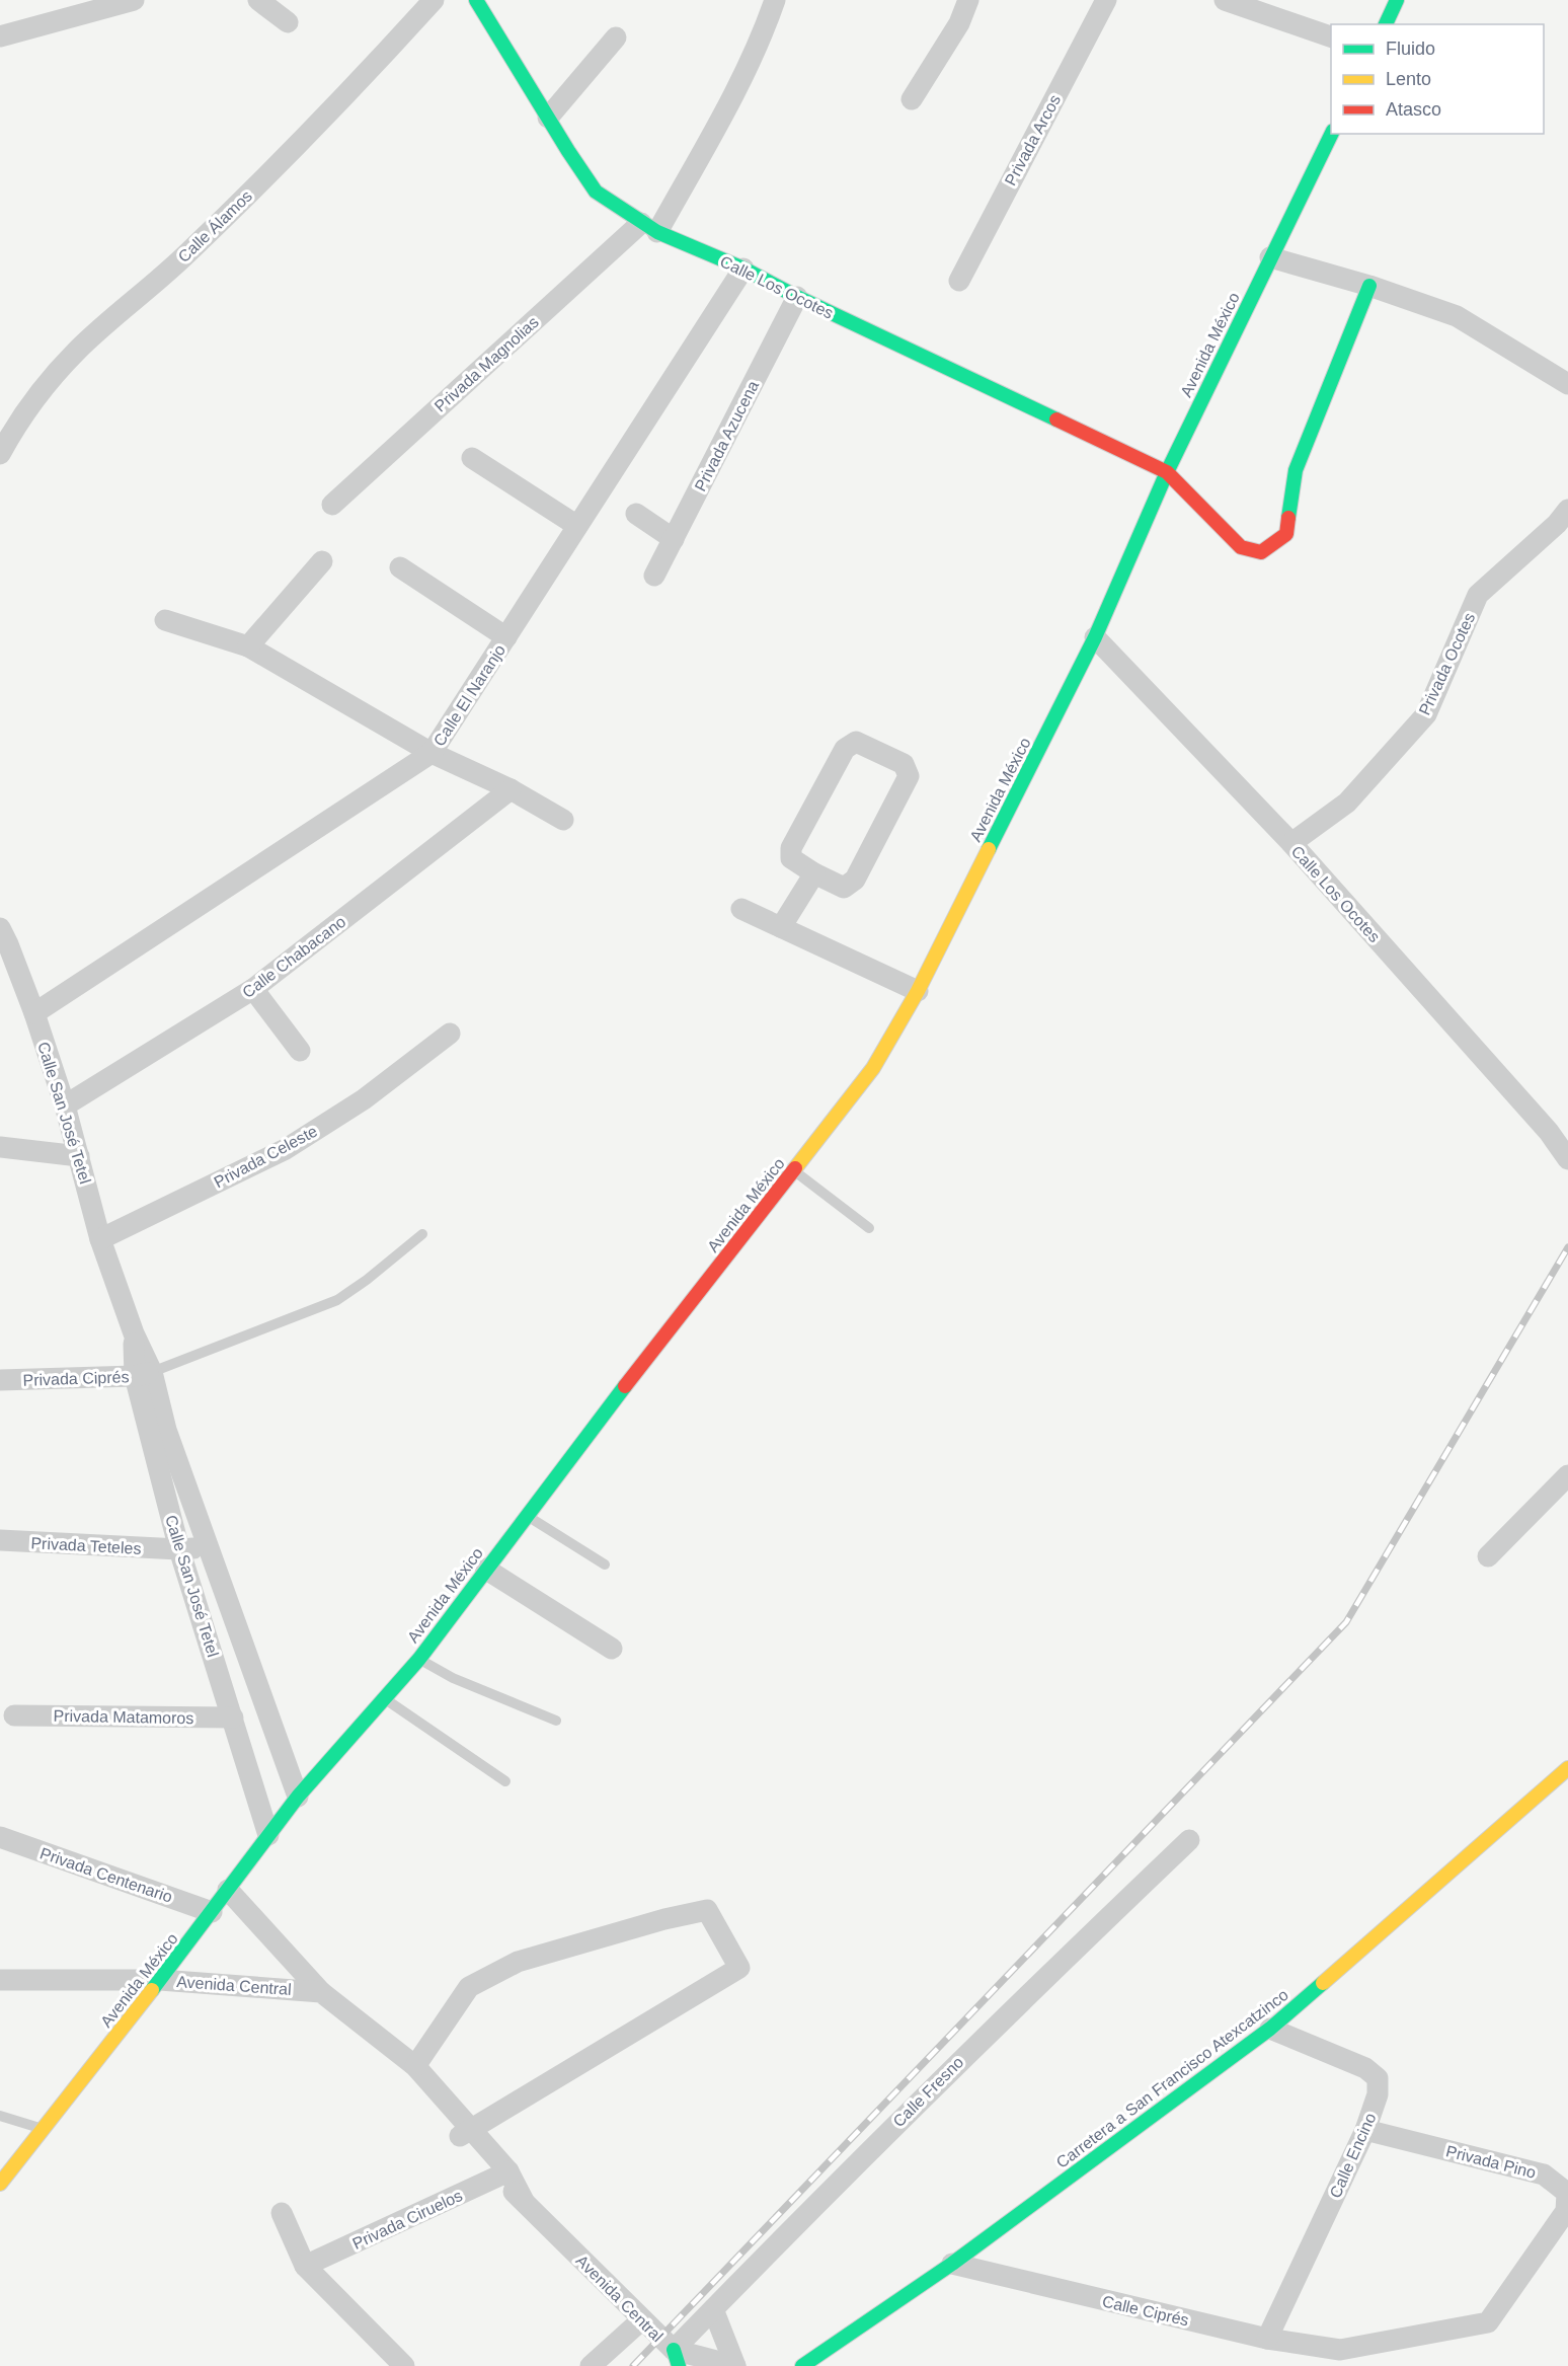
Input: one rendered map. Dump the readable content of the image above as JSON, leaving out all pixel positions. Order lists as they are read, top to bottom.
{
  "streets": {
    "main road": ["Calle Los Ocotes", "Avenida México", "Carretera a San Francisco Atexcatzinco"],
    "street": [
      "Privada Arcos",
      "Calle Álamos",
      "Privada Magnolias",
      "Privada Azucena",
      "Privada Ocotes",
      "Calle El Naranjo",
      "Calle Chabacano",
      "Calle San José Tetel",
      "Privada Celeste",
      "Privada Ciprés",
      "Privada Teteles",
      "Privada Matamoros",
      "Privada Centenario",
      "Avenida Central",
      "Calle Fresno",
      "Calle Encino",
      "Privada Pino",
      "Privada Ciruelos",
      "Calle Ciprés"
    ]
  },
  "crossings": [
    ["Calle Los Ocotes", "Avenida México"],
    ["Calle Los Ocotes", "Privada Magnolias"],
    ["Calle Los Ocotes", "Privada Azucena"],
    ["Calle Los Ocotes", "Privada Ocotes"],
    ["Calle Los Ocotes", "Calle El Naranjo"],
    ["Avenida México", "Calle San José Tetel"],
    ["Avenida México", "Privada Centenario"],
    ["Avenida México", "Avenida Central"],
    ["Calle El Naranjo", "Calle San José Tetel"],
    ["Calle Chabacano", "Calle San José Tetel"],
    ["Calle San José Tetel", "Privada Celeste"],
    ["Calle San José Tetel", "Privada Ciprés"],
    ["Calle San José Tetel", "Privada Teteles"],
    ["Calle San José Tetel", "Privada Matamoros"],
    ["Avenida Central", "Calle Fresno"],
    ["Avenida Central", "Privada Ciruelos"],
    ["Carretera a San Francisco Atexcatzinco", "Calle Encino"],
    ["Carretera a San Francisco Atexcatzinco", "Calle Ciprés"],
    ["Calle Encino", "Privada Pino"],
    ["Calle Encino", "Calle Ciprés"],
    ["Privada Pino", "Calle Ciprés"]
  ],
  "legend": ["Fluido", "Lento", "Atasco"]
}
